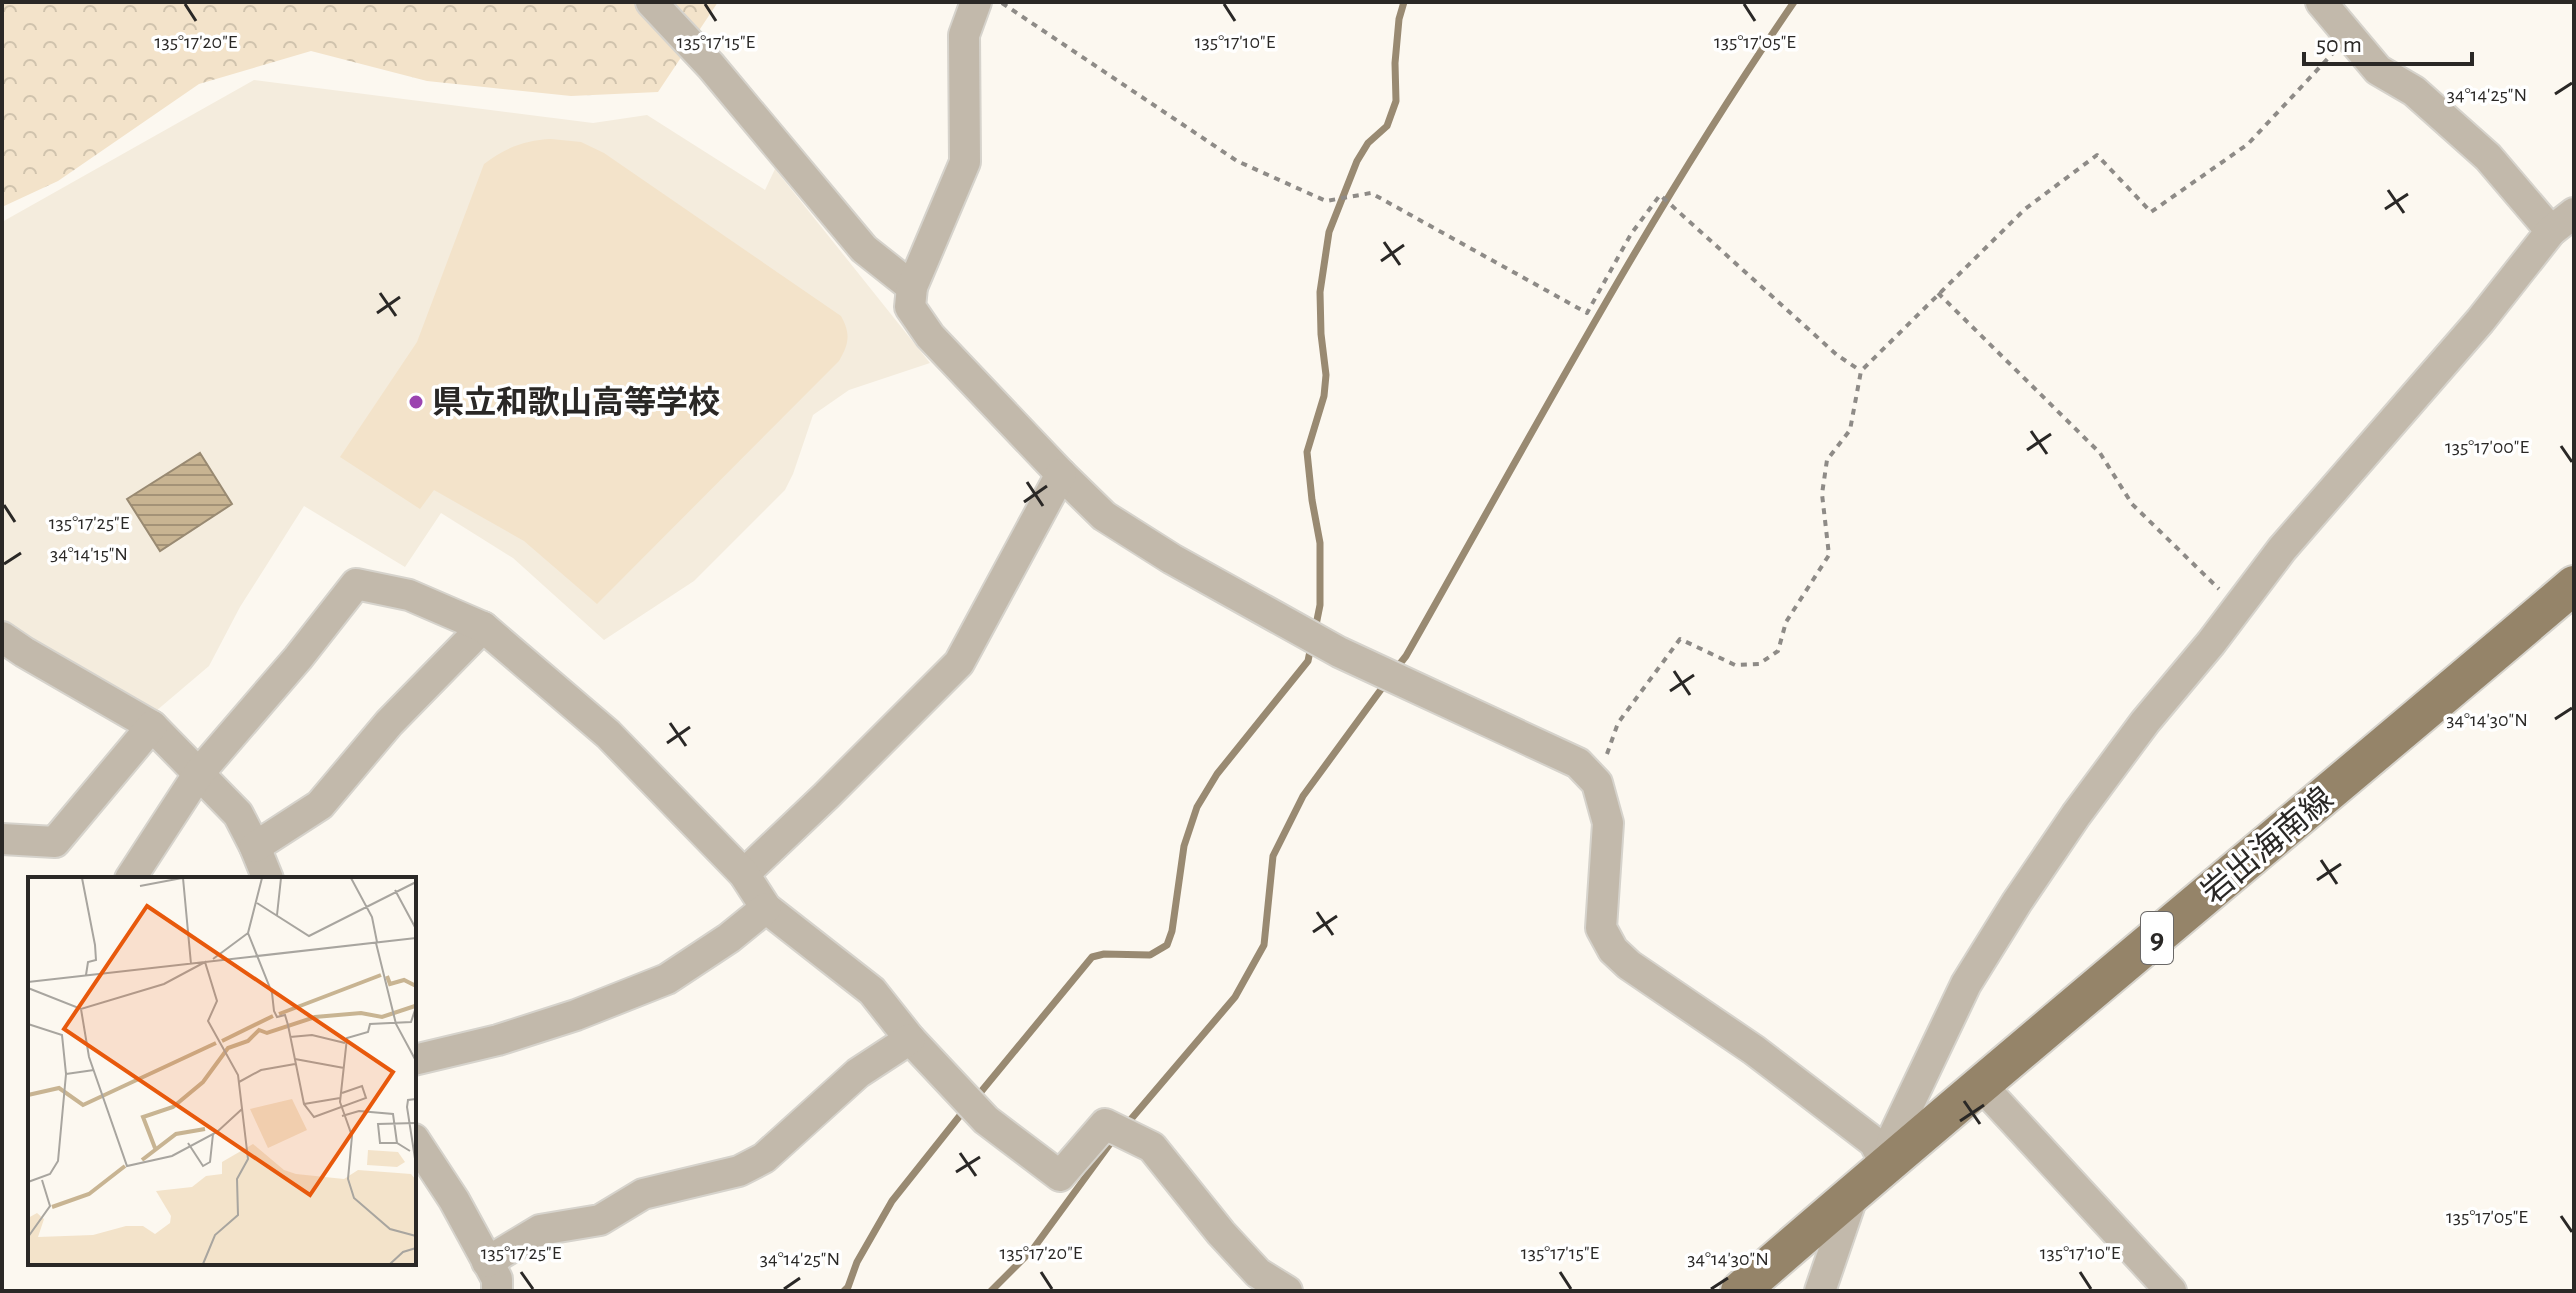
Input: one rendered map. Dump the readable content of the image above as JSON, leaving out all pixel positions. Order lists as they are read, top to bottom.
{
  "streets": {
    "main road": ["岩出海南線", "9"]
  },
  "places": ["県立和歌山高等学校"],
  "scale_bar": "50 m",
  "coordinates": [
    "135°17'20\"E",
    "135°17'15\"E",
    "135°17'05\"E",
    "135°17'10\"E",
    "34°14'25\"N",
    "135°17'00\"E",
    "135°17'25\"E",
    "34°14'15\"N",
    "34°14'30\"N"
  ]
}
